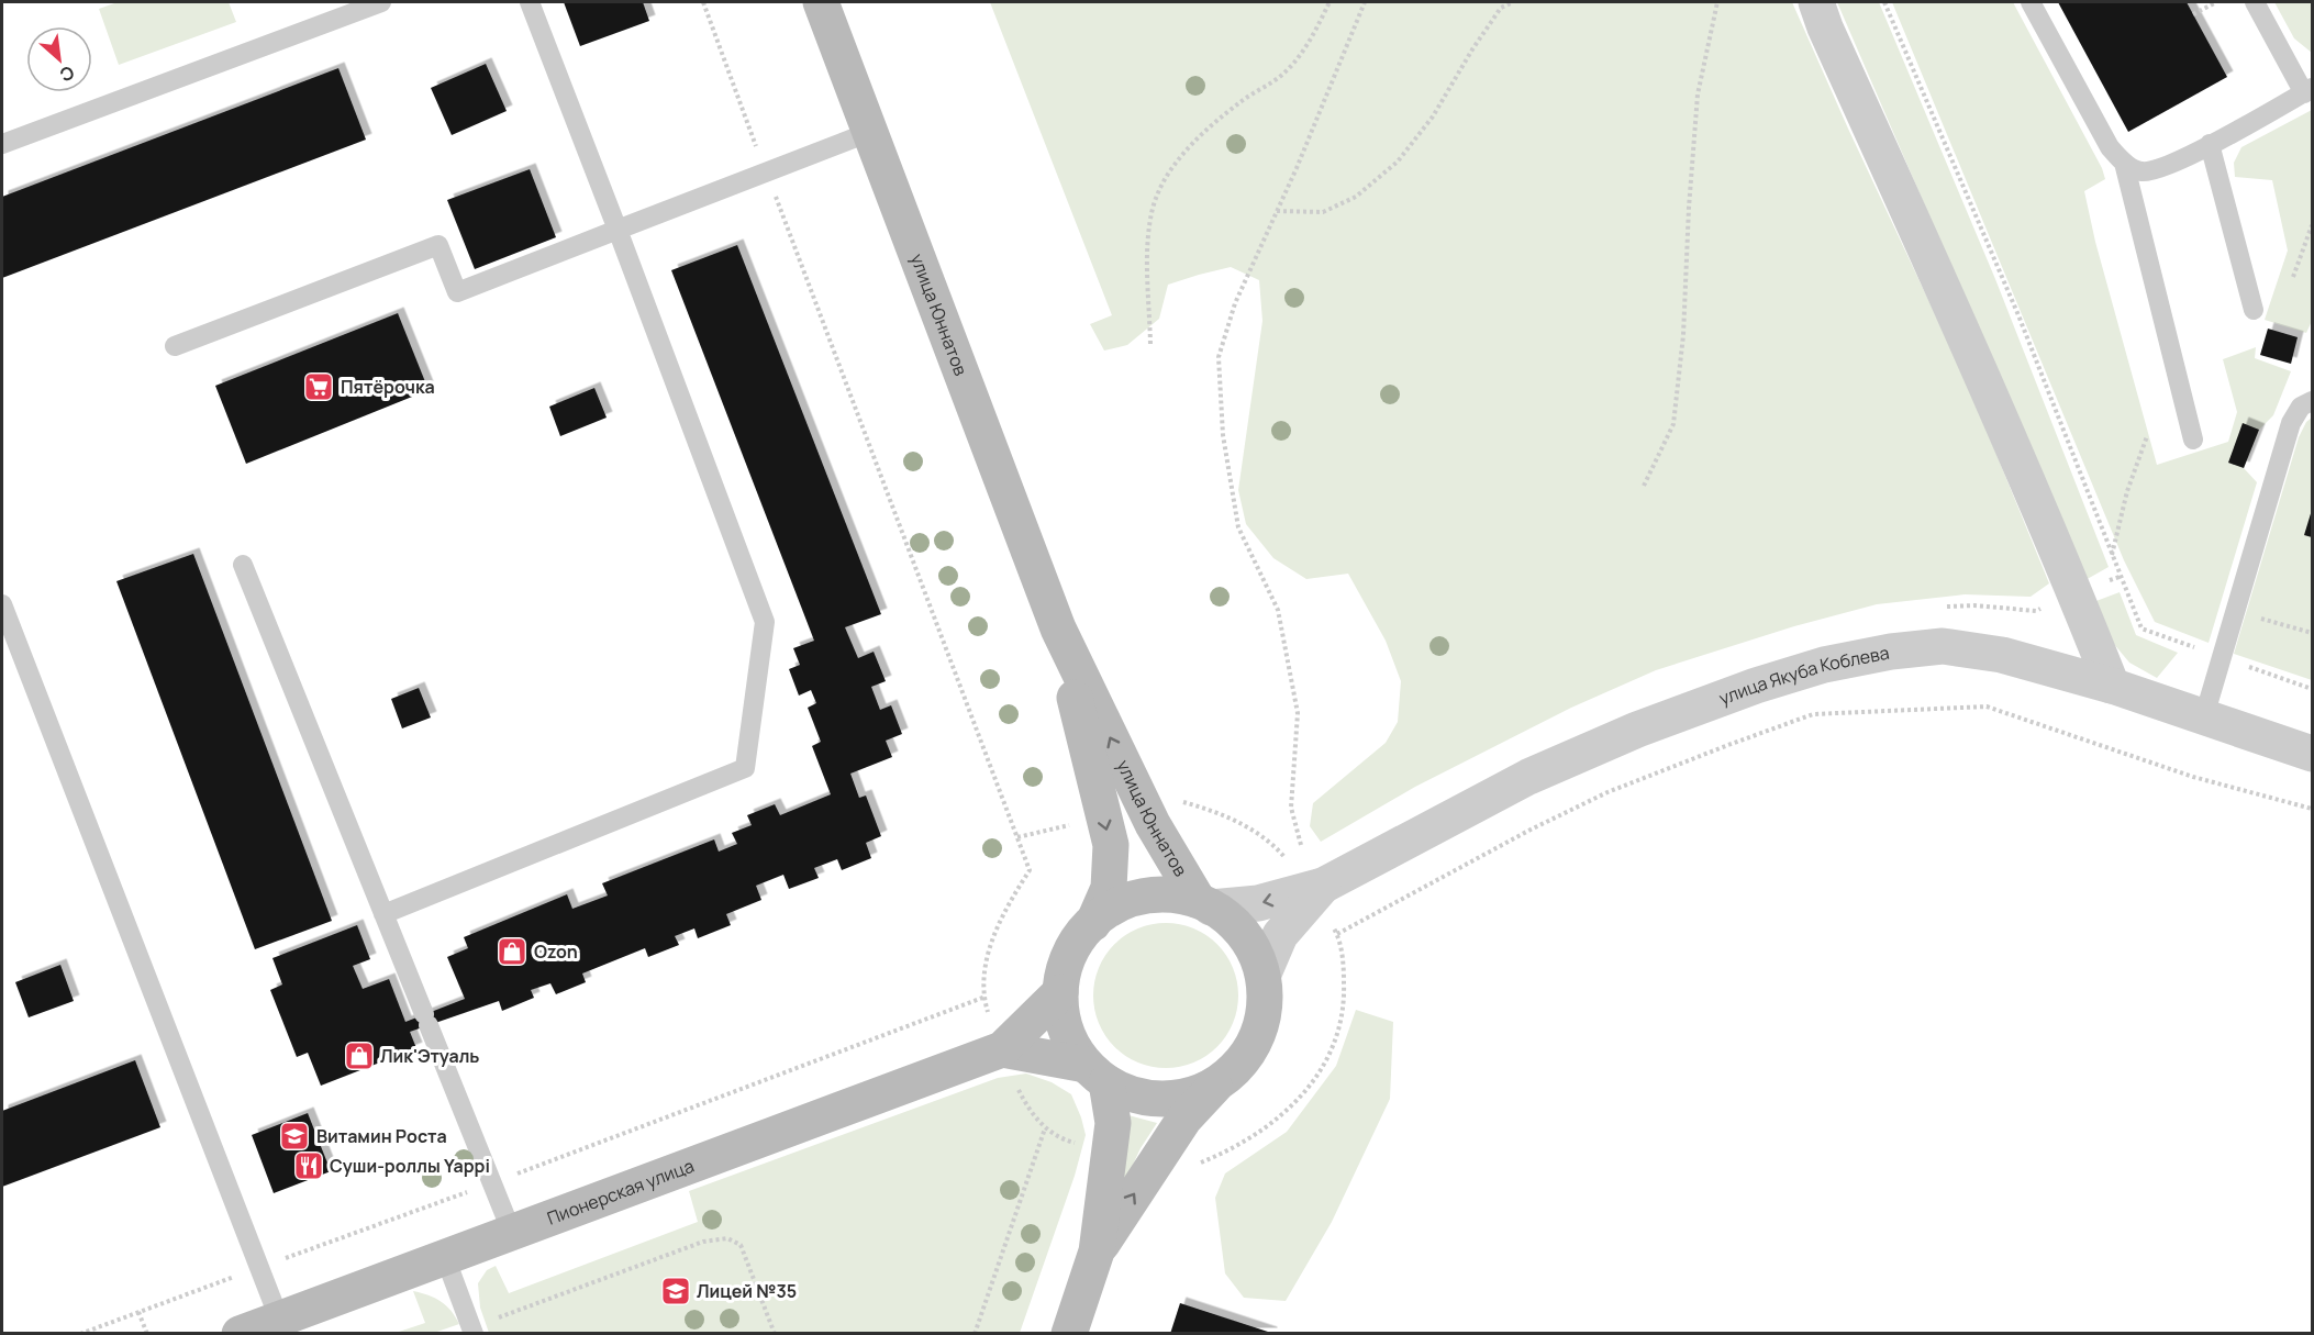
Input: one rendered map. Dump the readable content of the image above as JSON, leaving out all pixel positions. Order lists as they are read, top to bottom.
{
  "streets": {
    "main road": ["улица Юннатов", "Пионерская улица"],
    "street": ["улица Якуба Коблева"]
  },
  "crossings": [
    ["улица Юннатов", "улица Якуба Коблева"],
    ["улица Юннатов", "Пионерская улица"],
    ["улица Якуба Коблева", "Пионерская улица"]
  ],
  "places": {
    "supermarket": ["Пятёрочка"],
    "shop": ["Ozon", "Лик'Этуаль"],
    "school or university": ["Витамин Роста", "Лицей №35"],
    "restaurant": ["Суши-роллы Yappi"]
  },
  "north": "bottom right"
}
